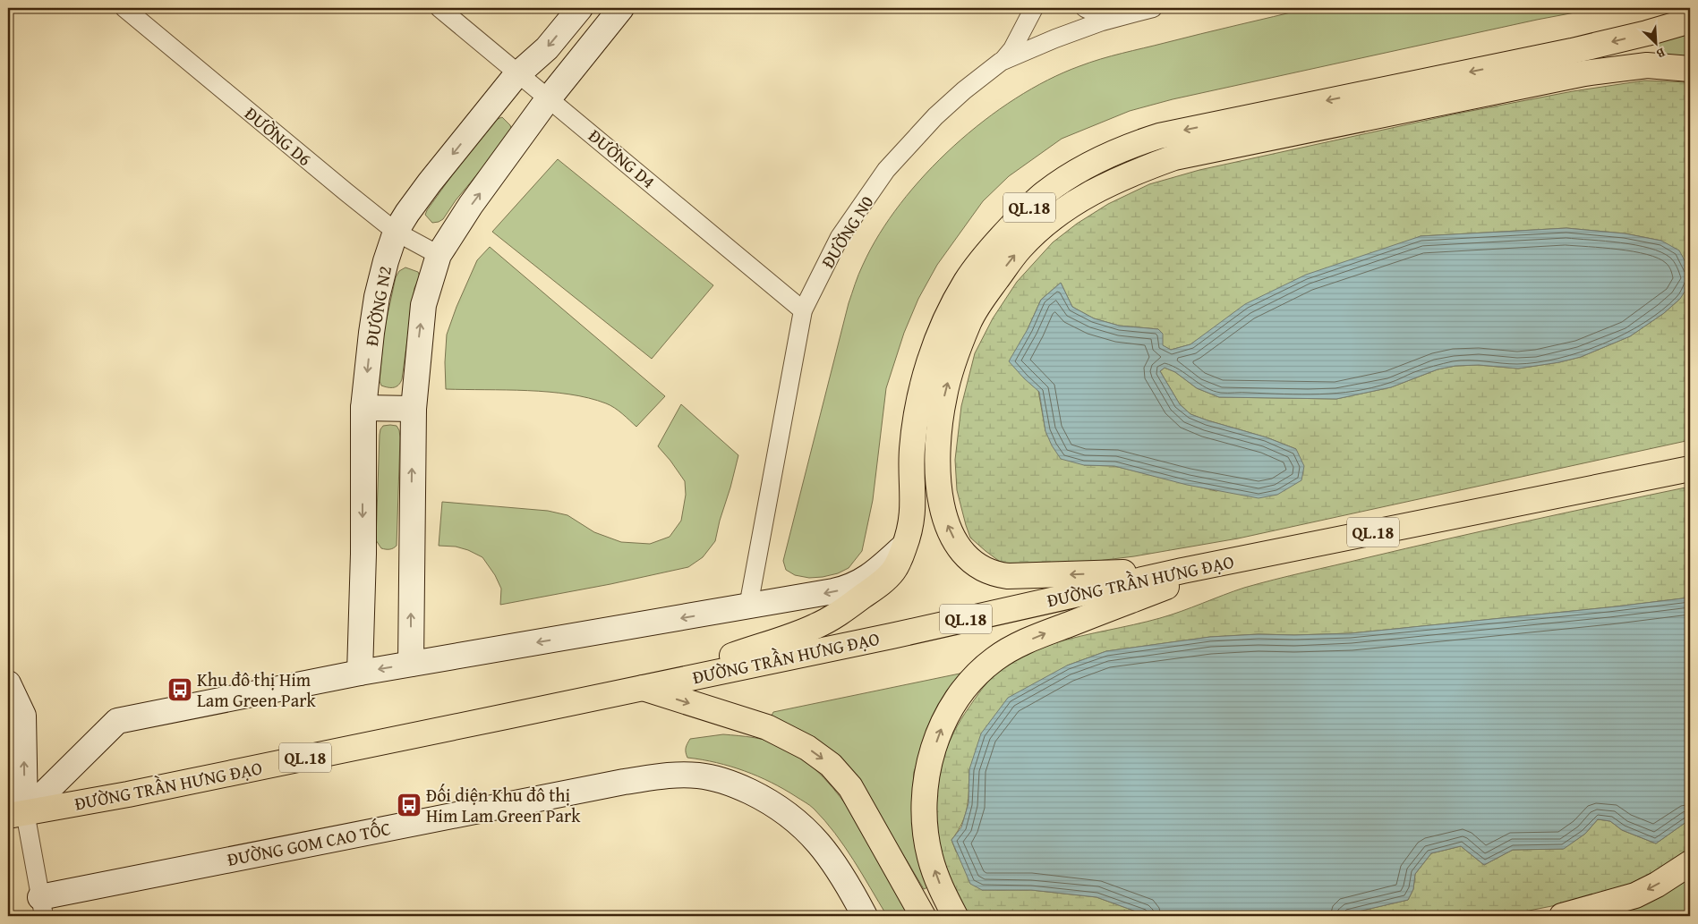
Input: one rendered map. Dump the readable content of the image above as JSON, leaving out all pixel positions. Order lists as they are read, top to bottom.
{
  "streets": {
    "highway": ["QL.18", "ĐƯỜNG TRẦN HƯNG ĐẠO"],
    "street": [
      "ĐƯỜNG D6",
      "ĐƯỜNG D4",
      "ĐƯỜNG N0",
      "ĐƯỜNG N2",
      "ĐƯỜNG GOM CAO TỐC"
    ]
  },
  "crossings": [
    ["ĐƯỜNG D6", "ĐƯỜNG N2"],
    ["ĐƯỜNG D4", "ĐƯỜNG N0"],
    ["ĐƯỜNG D4", "ĐƯỜNG N2"],
    ["QL.18", "ĐƯỜNG TRẦN HƯNG ĐẠO"]
  ],
  "places": {
    "bus stop": ["Khu đô thị Him Lam Green Park", "Đối diện Khu đô thị Him Lam Green Park"]
  },
  "north": "bottom right"
}
